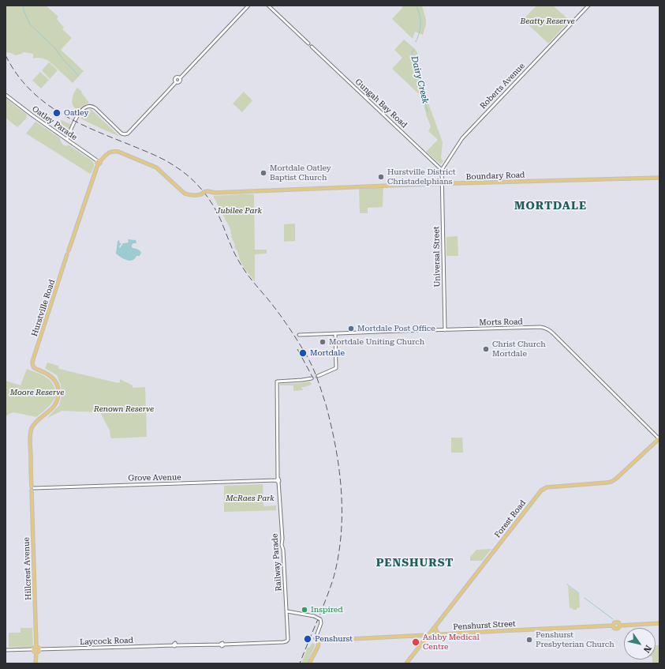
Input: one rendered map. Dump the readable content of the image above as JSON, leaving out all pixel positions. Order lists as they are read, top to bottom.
{
  "streets": {
    "main road": [
      "Boundary Road",
      "Hurstville Road",
      "Forest Road",
      "Hillcrest Avenue",
      "Penshurst Street"
    ],
    "street": [
      "Roberts Avenue",
      "Gungah Bay Road",
      "Oatley Parade",
      "Universal Street",
      "Morts Road",
      "Grove Avenue",
      "Railway Parade",
      "Laycock Road"
    ]
  },
  "crossings": [
    ["Roberts Avenue", "Gungah Bay Road"],
    ["Oatley Parade", "Boundary Road"],
    ["Oatley Parade", "Hurstville Road"],
    ["Boundary Road", "Universal Street"],
    ["Boundary Road", "Hurstville Road"],
    ["Universal Street", "Morts Road"],
    ["Hurstville Road", "Hillcrest Avenue"],
    ["Morts Road", "Forest Road"],
    ["Grove Avenue", "Railway Parade"],
    ["Grove Avenue", "Hillcrest Avenue"],
    ["Forest Road", "Penshurst Street"],
    ["Railway Parade", "Laycock Road"],
    ["Hillcrest Avenue", "Laycock Road"]
  ],
  "districts": ["MORTDALE", "PENSHURST"],
  "water": ["Dairy Creek"],
  "parks": [
    "Beatty Reserve",
    "Jubilee Park",
    "Moore Reserve",
    "Renown Reserve",
    "McRaes Park"
  ],
  "places": [
    "Oatley",
    "Mortdale Oatley Baptist Church",
    "Hurstville District Christadelphians",
    "Mortdale Post Office",
    "Mortdale Uniting Church",
    "Christ Church Mortdale",
    "Mortdale",
    "Inspired",
    "Penshurst",
    "Penshurst Presbyterian Church",
    "Ashby Medical Centre"
  ],
  "north": "bottom right"
}
